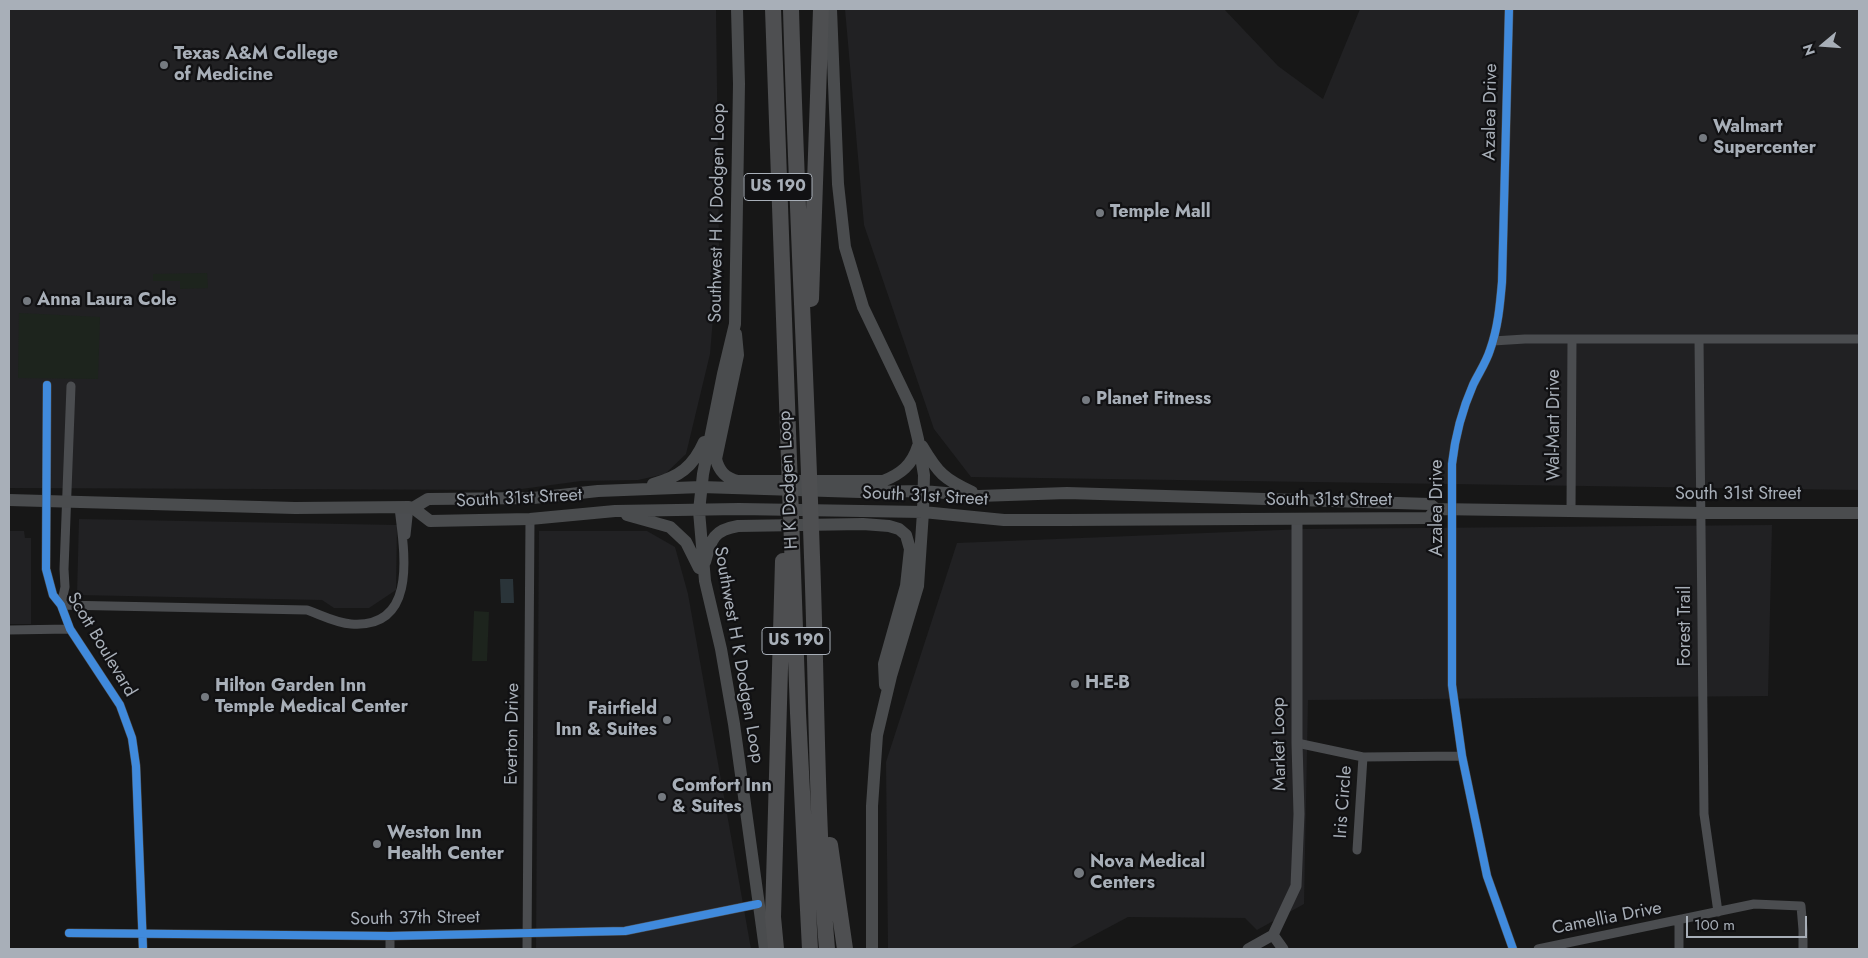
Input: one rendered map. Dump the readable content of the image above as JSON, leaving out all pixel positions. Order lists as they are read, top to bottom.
{
  "streets": {
    "highway": ["US 190", "H K Dodgen Loop"],
    "main road": ["Southwest H K Dodgen Loop", "South 31st Street"],
    "street": [
      "Azalea Drive",
      "Wal-Mart Drive",
      "Forest Trail",
      "Scott Boulevard",
      "Everton Drive",
      "Market Loop",
      "Iris Circle",
      "South 37th Street",
      "Camellia Drive"
    ]
  },
  "crossings": [
    ["Azalea Drive", "South 31st Street"],
    ["Southwest H K Dodgen Loop", "South 31st Street"],
    ["Southwest H K Dodgen Loop", "South 37th Street"],
    ["Wal-Mart Drive", "South 31st Street"],
    ["South 31st Street", "Forest Trail"],
    ["South 31st Street", "Scott Boulevard"],
    ["South 31st Street", "Everton Drive"],
    ["South 31st Street", "Market Loop"],
    ["Forest Trail", "Camellia Drive"],
    ["Scott Boulevard", "South 37th Street"],
    ["Everton Drive", "South 37th Street"]
  ],
  "places": [
    "Texas A&M College of Medicine",
    "Walmart Supercenter",
    "Temple Mall",
    "Anna Laura Cole",
    "Planet Fitness",
    "H-E-B",
    "Hilton Garden Inn Temple Medical Center",
    "Fairfield Inn & Suites",
    "Comfort Inn & Suites",
    "Weston Inn Health Center",
    "Nova Medical Centers"
  ],
  "scale_bar": "100 m",
  "north": "left"
}
